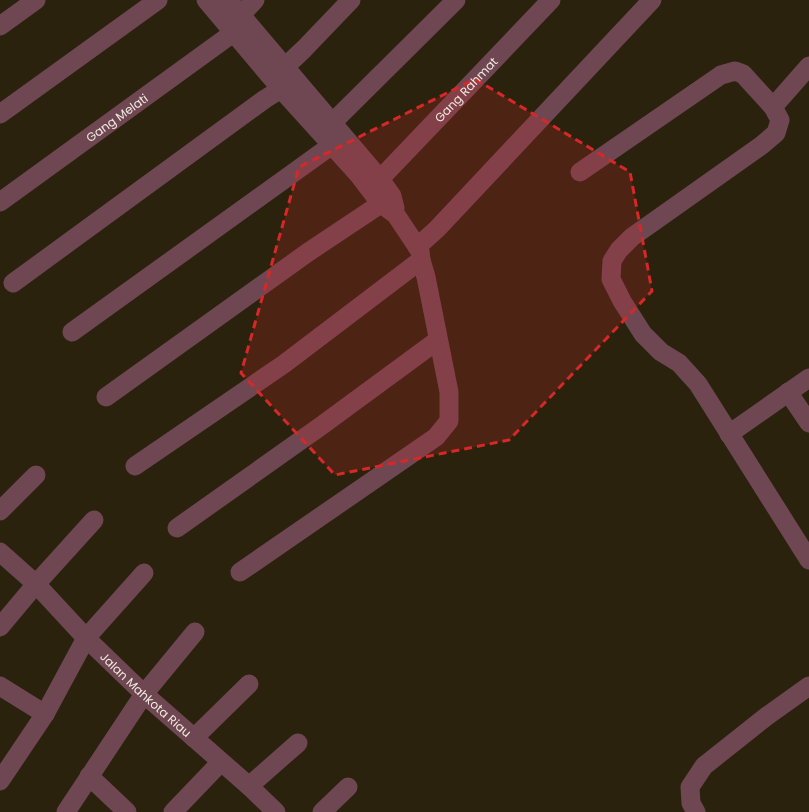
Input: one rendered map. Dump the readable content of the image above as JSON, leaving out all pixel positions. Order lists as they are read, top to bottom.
{
  "streets": {
    "street": ["Gang Rahmat", "Gang Melati", "Jalan Mahkota Riau"]
  }
}
